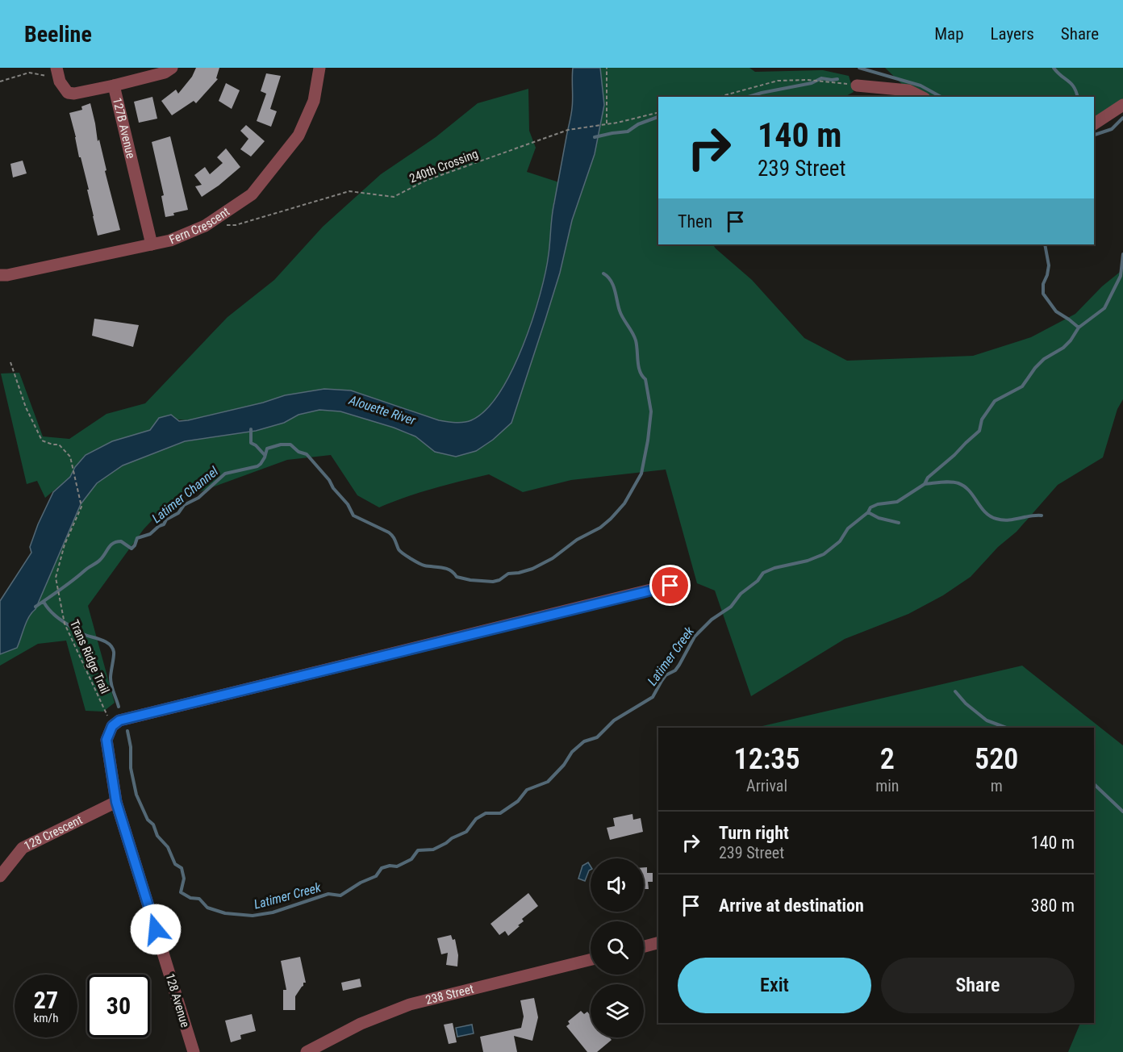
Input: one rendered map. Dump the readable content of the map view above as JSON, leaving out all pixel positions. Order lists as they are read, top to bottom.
{
  "streets": {
    "street": [
      "127B Avenue",
      "Fern Crescent",
      "128 Crescent",
      "238 Street",
      "128 Avenue"
    ],
    "path": ["240th Crossing", "Trans Ridge Trail"]
  },
  "crossings": [
    ["127B Avenue", "Fern Crescent"],
    ["240th Crossing", "Fern Crescent"],
    ["Trans Ridge Trail", "128 Avenue"],
    ["128 Crescent", "128 Avenue"]
  ],
  "water": ["Alouette River", "Latimer Channel", "Latimer Creek"],
  "page": {
    "header": "Beeline",
    "nav": ["Map", "Layers", "Share"],
    "turn": ["140 m", "239 Street"],
    "then": "Then",
    "eta": [
      "12:35",
      "Arrival",
      "2",
      "min",
      "520",
      "m"
    ],
    "list": [
      {
        "name": "Turn right",
        "note": "239 Street",
        "value": "140 m"
      },
      {
        "name": "Arrive at destination",
        "value": "380 m"
      }
    ],
    "buttons": ["Exit", "Share"],
    "speed": "27 km/h",
    "limit": "30"
  }
}
